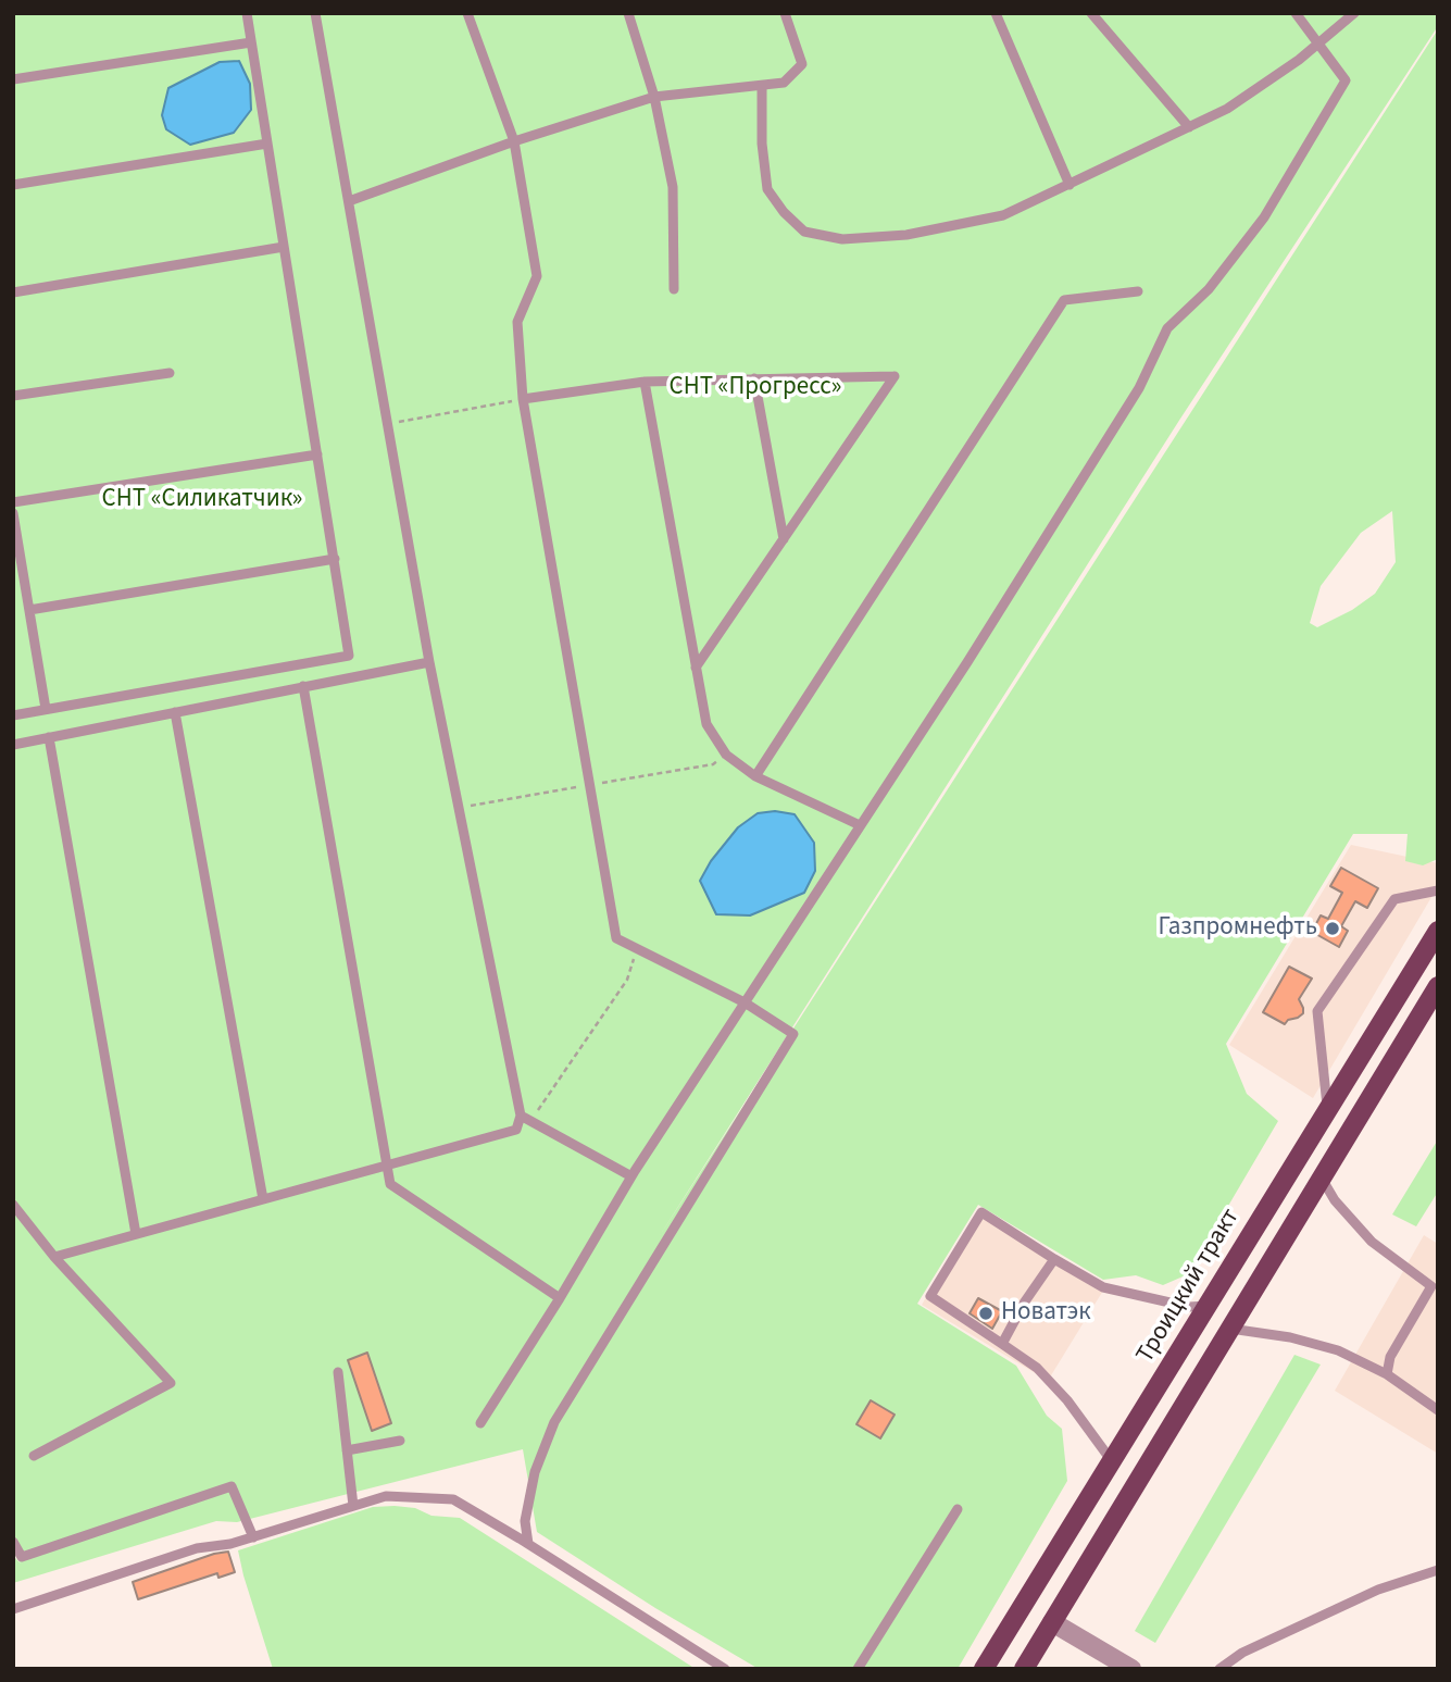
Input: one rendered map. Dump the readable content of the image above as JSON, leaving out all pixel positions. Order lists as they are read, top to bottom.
{
  "streets": {
    "main road": ["Троицкий тракт"]
  },
  "parks": ["СНТ «Прогресс»", "СНТ «Силикатчик»"],
  "places": ["Газпромнефть", "Новатэк"]
}
